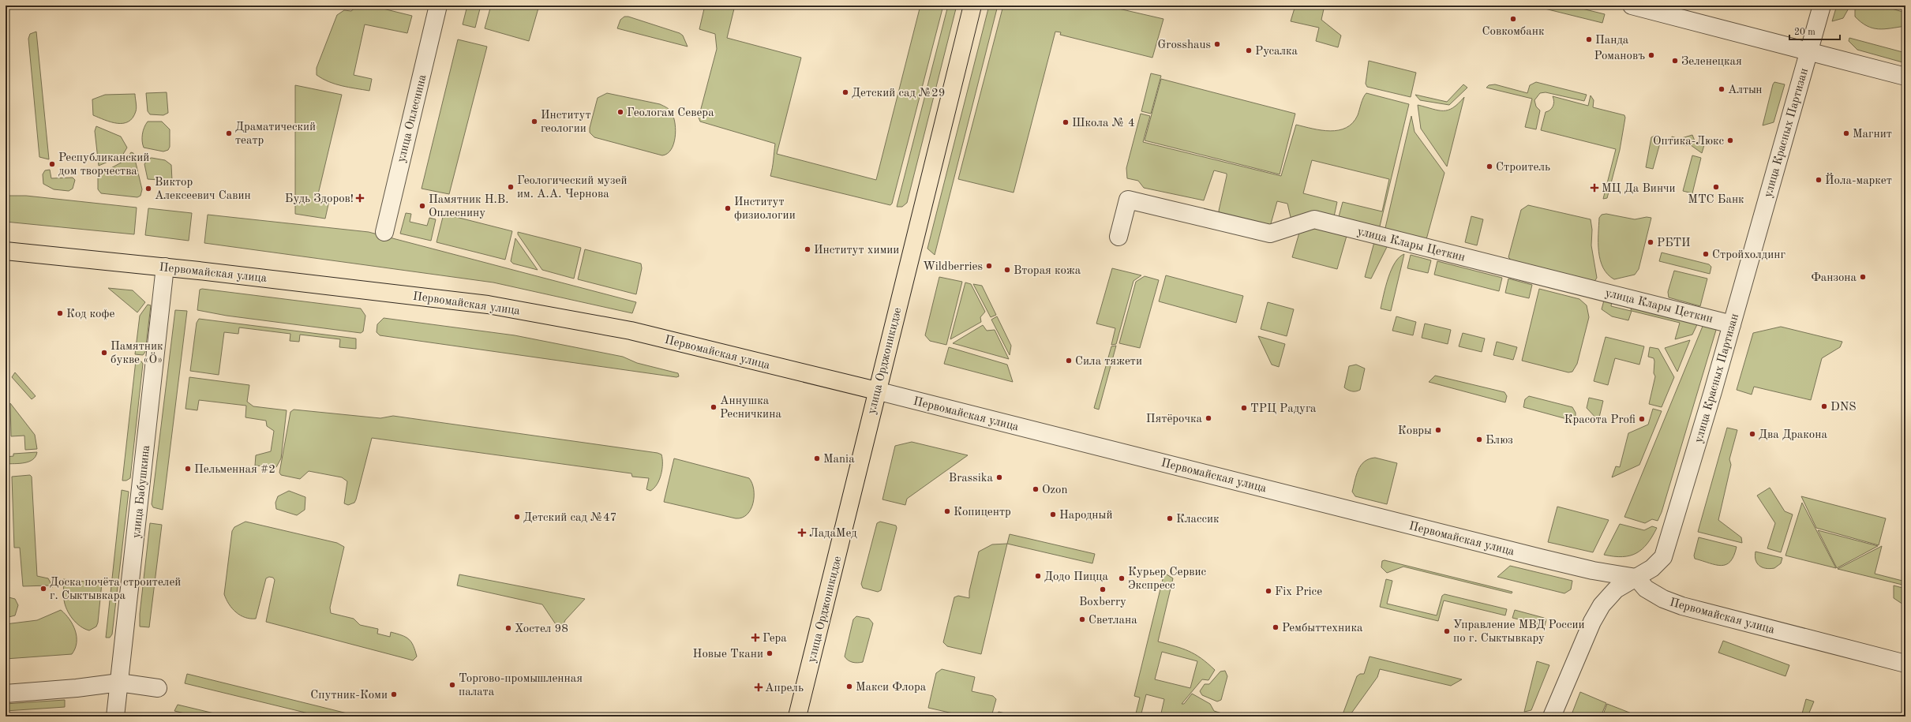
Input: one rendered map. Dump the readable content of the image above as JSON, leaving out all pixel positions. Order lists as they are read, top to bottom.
{
  "streets": {
    "main road": ["Первомайская улица", "улица Орджоникидзе"],
    "street": [
      "улица Оплеснина",
      "улица Красных Партизан",
      "улица Клары Цеткин",
      "улица Бабушкина"
    ]
  },
  "crossings": [
    ["улица Красных Партизан", "улица Клары Цеткин"],
    ["улица Красных Партизан", "Первомайская улица"],
    ["Первомайская улица", "улица Орджоникидзе"],
    ["Первомайская улица", "улица Бабушкина"]
  ],
  "places": {
    "other": [
      "Совкомбанк",
      "Панда",
      "Grosshaus",
      "Русалка",
      "Романовъ",
      "Зеленецкая",
      "Алтын",
      "Детский сад №29",
      "Геологам Севера",
      "Институт геологии",
      "Школа № 4",
      "Драматический театр",
      "Магнит",
      "Оптика-Люкс",
      "Республиканский дом творчества",
      "Строитель",
      "Йола-маркет",
      "Геологический музей им. А.А. Чернова",
      "МТС Банк",
      "Виктор Алексеевич Савин",
      "Памятник Н.В. Оплеснину",
      "Институт физиологии",
      "РБТИ",
      "Институт химии",
      "Стройхолдинг",
      "Wildberries",
      "Вторая кожа",
      "Фанзона",
      "Код кофе",
      "Памятник букве «Ӧ»",
      "Сила тяжети",
      "DNS",
      "Аннушка Ресничкина",
      "ТРЦ Радуга",
      "Пятёрочка",
      "Красота Profi",
      "Ковры",
      "Два Дракона",
      "Блюз",
      "Mania",
      "Пельменная #2",
      "Brassika",
      "Ozon",
      "Копицентр",
      "Народный",
      "Детский сад №47",
      "Классик",
      "Додо Пицца",
      "Курьер Сервис Экспресс",
      "Доска почёта строителей г. Сыктывкара",
      "Boxberry",
      "Fix Price",
      "Светлана",
      "Рембыттехника",
      "Хостел 98",
      "Управление МВД России по г. Сыктывкару",
      "Новые Ткани",
      "Торгово-промышленная палата",
      "Макси Флора",
      "Спутник-Коми"
    ],
    "health": [
      "МЦ Да Винчи",
      "Будь Здоров!",
      "ЛадаМед",
      "Гера",
      "Апрель"
    ]
  },
  "scale_bar": "20 m"
}
